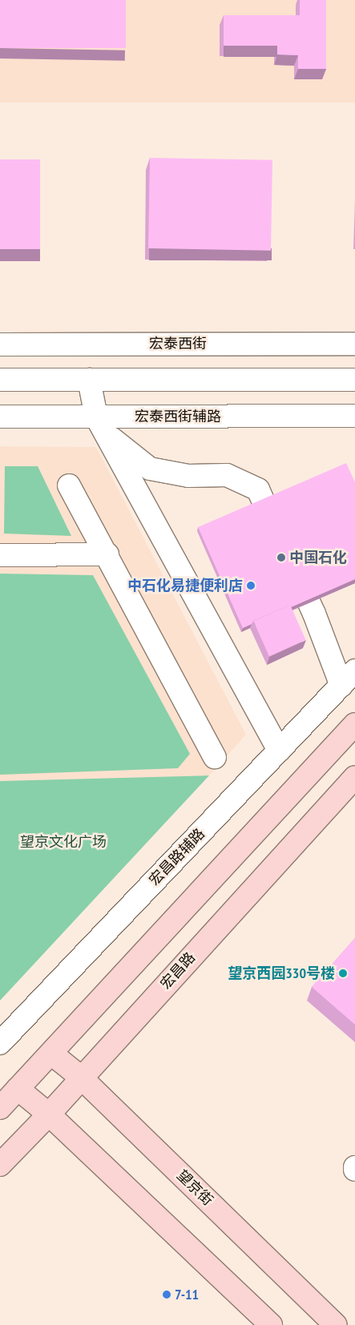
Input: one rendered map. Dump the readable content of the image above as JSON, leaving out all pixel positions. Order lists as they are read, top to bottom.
{
  "streets": {
    "main road": ["宏昌路", "望京街"],
    "street": ["宏泰西街", "宏泰西街辅路", "宏昌路辅路"]
  },
  "crossings": [
    ["宏昌路", "望京街"]
  ],
  "parks": ["望京文化广场"],
  "places": [
    "中国石化",
    "中石化易捷便利店",
    "望京西园330号楼",
    "7-11"
  ]
}
